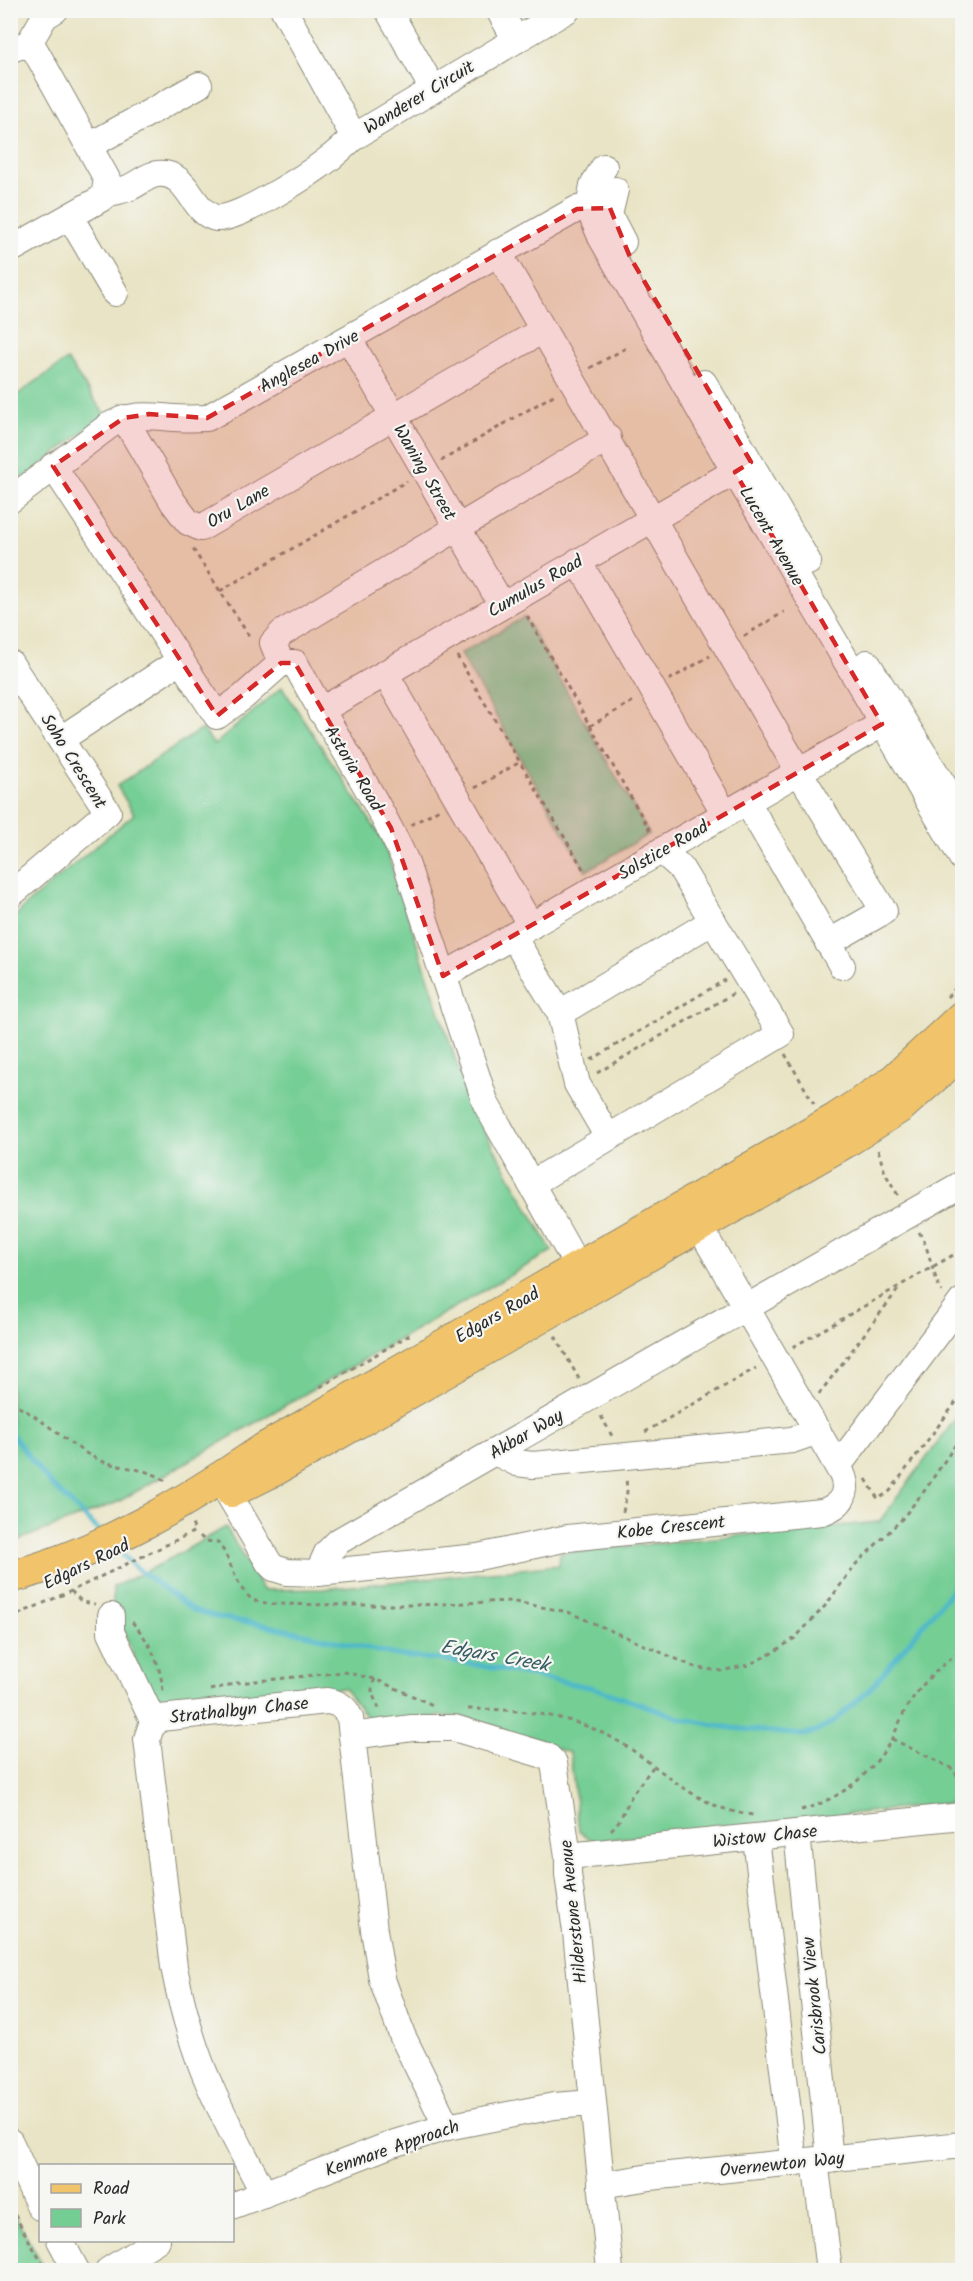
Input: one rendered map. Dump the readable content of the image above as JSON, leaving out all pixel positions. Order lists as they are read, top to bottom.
{
  "streets": {
    "main road": ["Edgars Road"],
    "street": [
      "Wanderer Circuit",
      "Anglesea Drive",
      "Waning Street",
      "Oru Lane",
      "Lucent Avenue",
      "Cumulus Road",
      "Soho Crescent",
      "Astoria Road",
      "Solstice Road",
      "Akbar Way",
      "Kobe Crescent",
      "Strathalbyn Chase",
      "Wistow Chase",
      "Hilderstone Avenue",
      "Carisbrook View",
      "Kenmare Approach",
      "Overnewton Way"
    ]
  },
  "crossings": [
    ["Anglesea Drive", "Waning Street"],
    ["Anglesea Drive", "Oru Lane"],
    ["Anglesea Drive", "Lucent Avenue"],
    ["Waning Street", "Oru Lane"],
    ["Waning Street", "Cumulus Road"],
    ["Lucent Avenue", "Cumulus Road"],
    ["Lucent Avenue", "Solstice Road"],
    ["Cumulus Road", "Astoria Road"],
    ["Astoria Road", "Solstice Road"],
    ["Astoria Road", "Edgars Road"],
    ["Edgars Road", "Kobe Crescent"],
    ["Akbar Way", "Kobe Crescent"],
    ["Strathalbyn Chase", "Hilderstone Avenue"],
    ["Strathalbyn Chase", "Kenmare Approach"],
    ["Wistow Chase", "Hilderstone Avenue"],
    ["Wistow Chase", "Carisbrook View"],
    ["Hilderstone Avenue", "Kenmare Approach"],
    ["Hilderstone Avenue", "Overnewton Way"],
    ["Carisbrook View", "Overnewton Way"]
  ],
  "water": ["Edgars Creek"],
  "legend": ["Road", "Park"]
}
